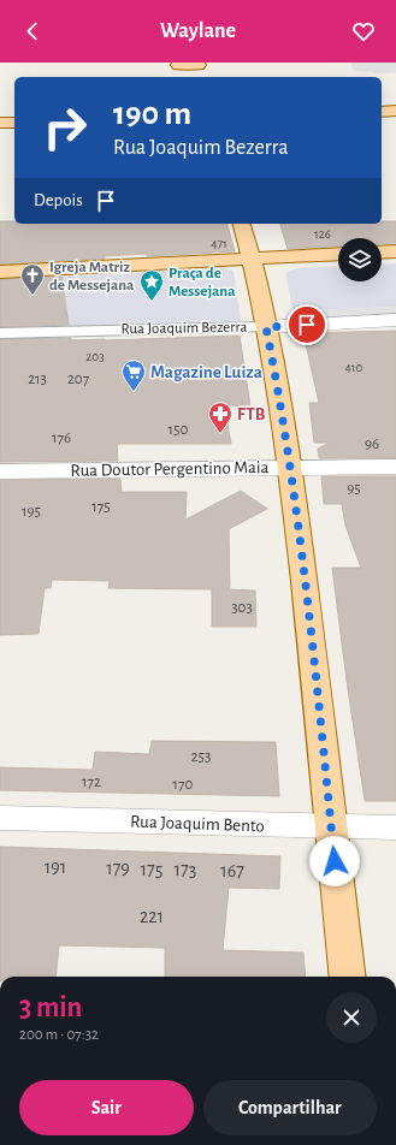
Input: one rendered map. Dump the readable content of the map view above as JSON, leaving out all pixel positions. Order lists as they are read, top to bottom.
{
  "streets": {
    "street": ["Rua Joaquim Bezerra", "Rua Doutor Pergentino Maia", "Rua Joaquim Bento"]
  },
  "places": {
    "church": ["Igreja Matriz de Messejana"],
    "place": ["Praça de Messejana"],
    "supermarket": ["Magazine Luiza"],
    "pharmacy": ["FTB"]
  },
  "house_numbers": [
    "126",
    "471",
    "203",
    "410",
    "213",
    "207",
    "150",
    "176",
    "96",
    "95",
    "175",
    "195",
    "303",
    "253",
    "172",
    "170",
    "191",
    "179",
    "175",
    "173",
    "167",
    "221"
  ],
  "page": {
    "header": "Waylane",
    "turn": ["190 m", "Rua Joaquim Bezerra"],
    "then": "Depois",
    "heading": ["3 min", "200 m · 07:32"],
    "buttons": ["Sair", "Compartilhar"]
  }
}
